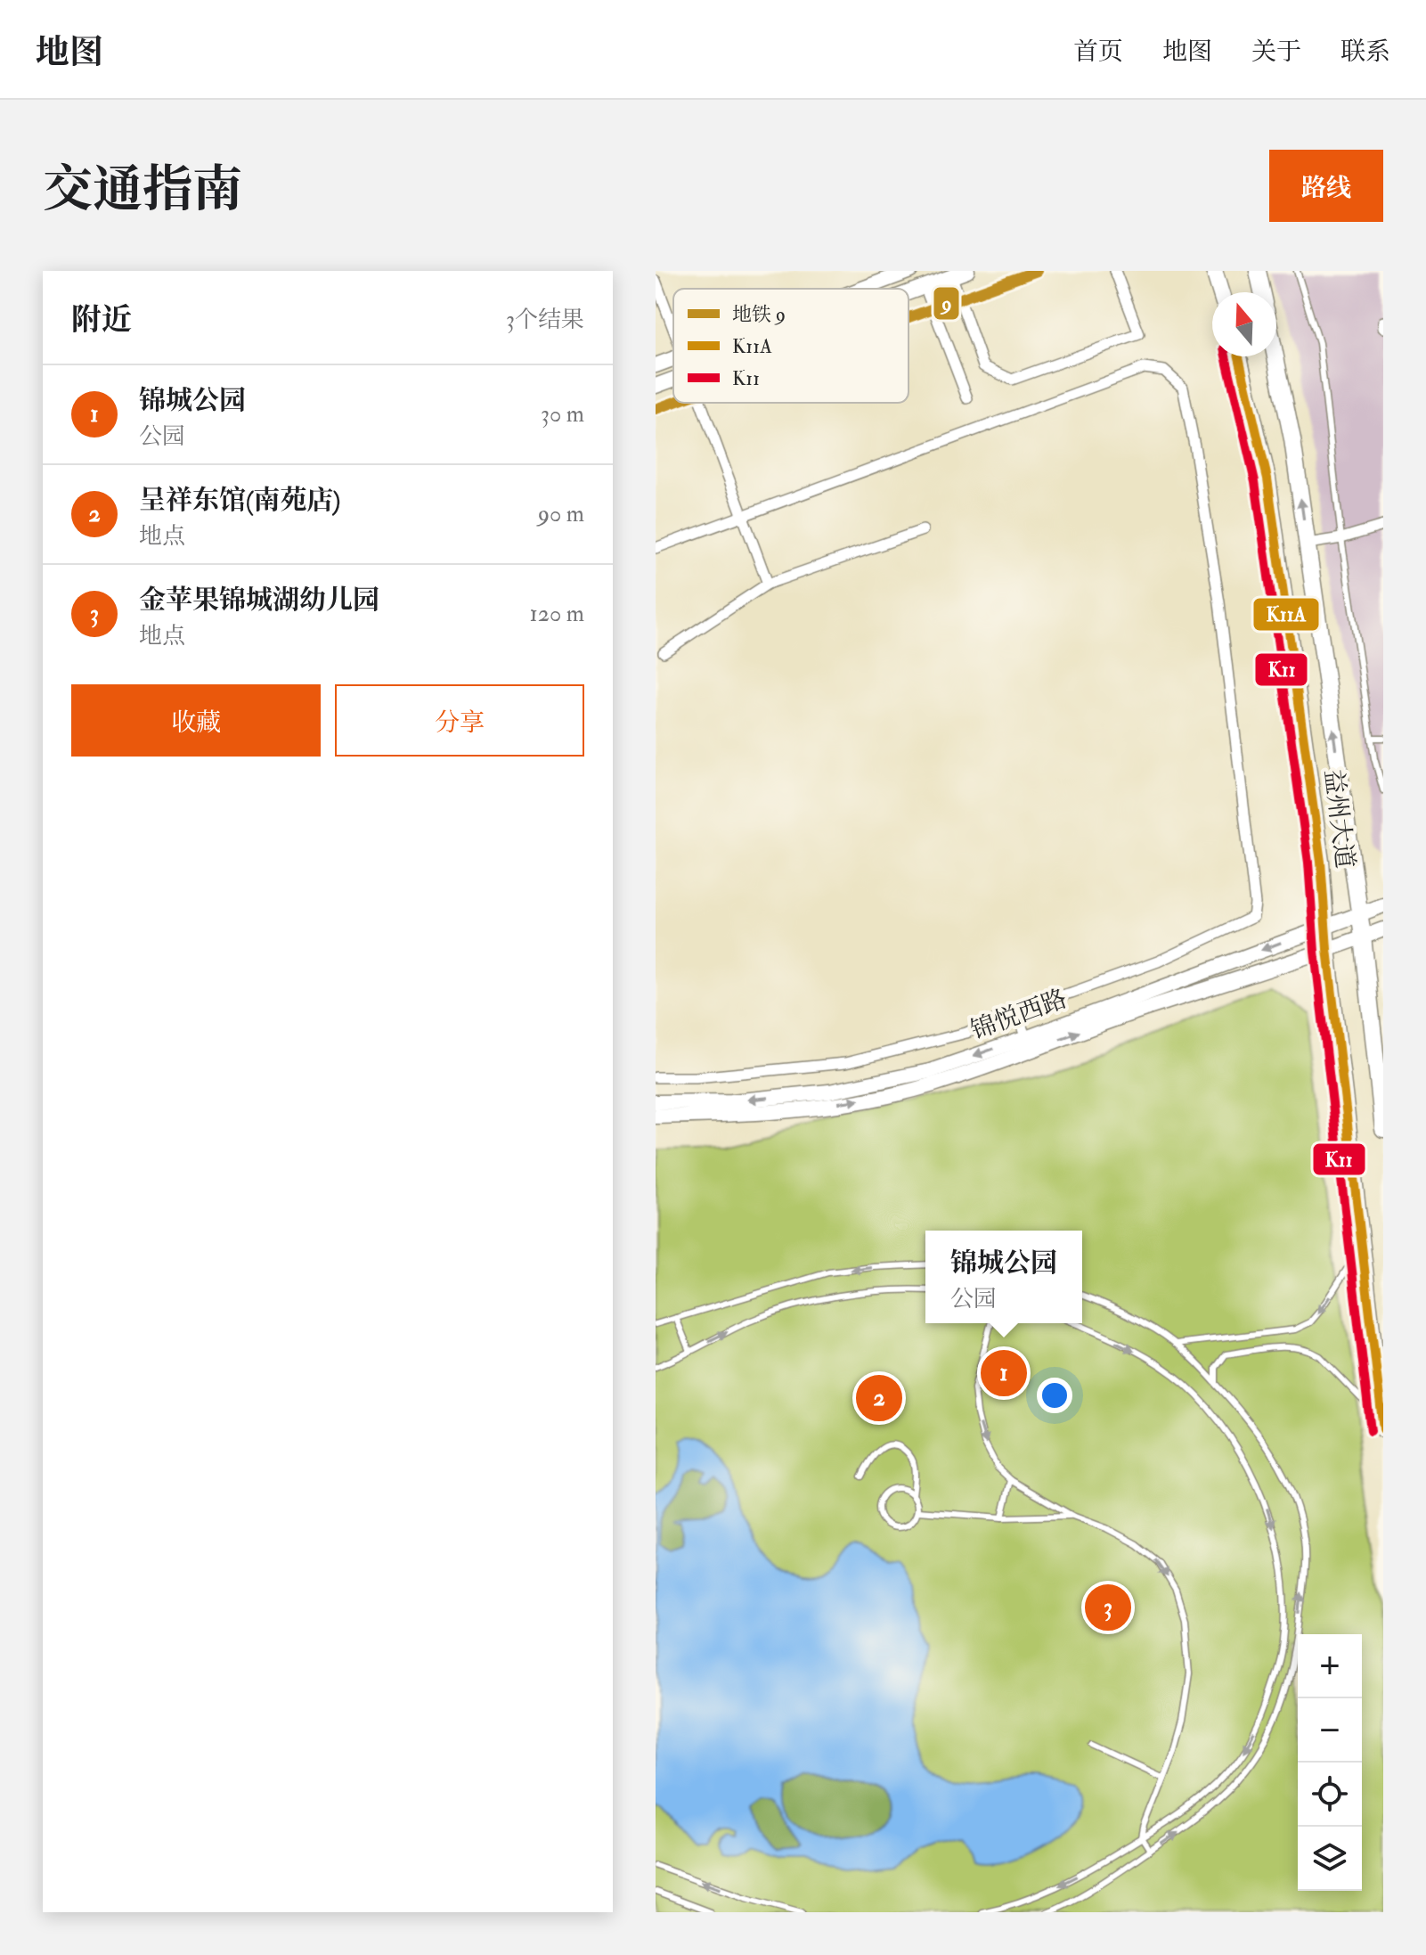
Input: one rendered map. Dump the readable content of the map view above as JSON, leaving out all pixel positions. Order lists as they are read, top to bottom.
{
  "streets": {
    "main road": ["益州大道", "锦悦西路"]
  },
  "crossings": [
    ["益州大道", "锦悦西路"]
  ],
  "lines": ["metro line 9", "transit line K11A", "transit line K11"],
  "legend": ["地铁 9", "K11A", "K11"],
  "north": "top",
  "page": {
    "header": "地图",
    "nav": [
      "首页",
      "地图",
      "关于",
      "联系"
    ],
    "title": "交通指南",
    "buttons": [
      "路线",
      ["收藏", "分享"]
    ],
    "heading": ["附近", "3个结果"],
    "list": [
      {
        "mark": "1",
        "name": "锦城公园",
        "note": "公园",
        "value": "30 m"
      },
      {
        "mark": "2",
        "name": "呈祥东馆(南苑店)",
        "note": "地点",
        "value": "90 m"
      },
      {
        "mark": "3",
        "name": "金苹果锦城湖幼儿园",
        "note": "地点",
        "value": "120 m"
      }
    ],
    "popup": ["锦城公园", "公园"],
    "pins": ["1", "2", "3"],
    "map_buttons": ["+", "−"]
  }
}
